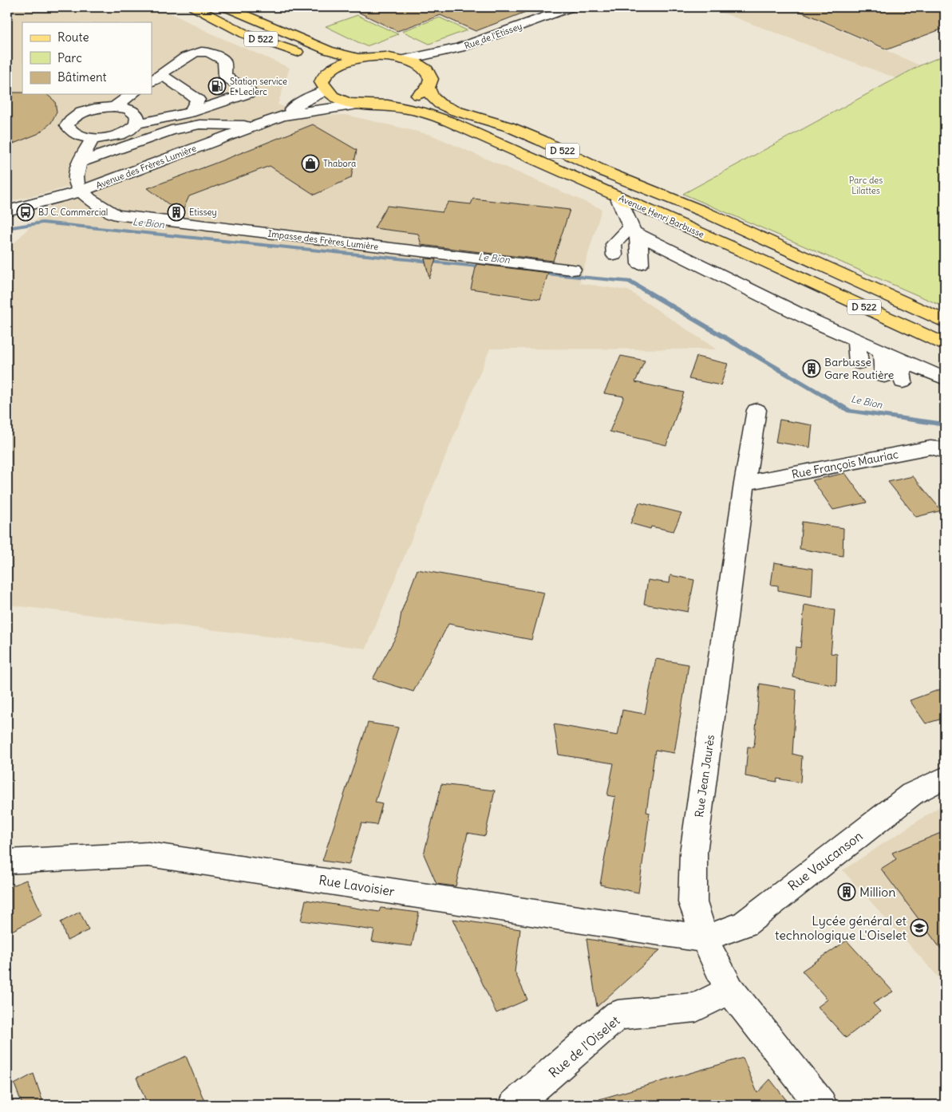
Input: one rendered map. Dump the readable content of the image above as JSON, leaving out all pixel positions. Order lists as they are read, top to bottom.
{
  "streets": {
    "main road": ["D 522", "Avenue Henri Barbusse"],
    "street": [
      "Rue de l'Etissey",
      "Avenue des Frères Lumière",
      "Impasse des Frères Lumière",
      "Rue François Mauriac",
      "Rue Jean Jaurès",
      "Rue Vaucanson",
      "Rue Lavoisier",
      "Rue de l'Oiselet"
    ]
  },
  "crossings": [
    ["Rue de l'Etissey", "Avenue Henri Barbusse"],
    ["D 522", "Avenue Henri Barbusse"],
    ["Avenue des Frères Lumière", "Impasse des Frères Lumière"],
    ["Rue François Mauriac", "Rue Jean Jaurès"],
    ["Rue Jean Jaurès", "Rue Vaucanson"],
    ["Rue Jean Jaurès", "Rue Lavoisier"],
    ["Rue Jean Jaurès", "Rue de l'Oiselet"],
    ["Rue Vaucanson", "Rue Lavoisier"]
  ],
  "water": ["Le Bion"],
  "parks": ["Parc des Lilattes"],
  "places": {
    "fuel station": ["Station service E. Leclerc"],
    "shop": ["Thabora"],
    "bus stop": ["BJ C. Commercial"],
    "building": ["Etissey", "Barbusse Gare Routière", "Million"],
    "school or university": ["Lycée général et technologique L'Oiselet"]
  },
  "legend": ["Route", "Parc", "Bâtiment"]
}
